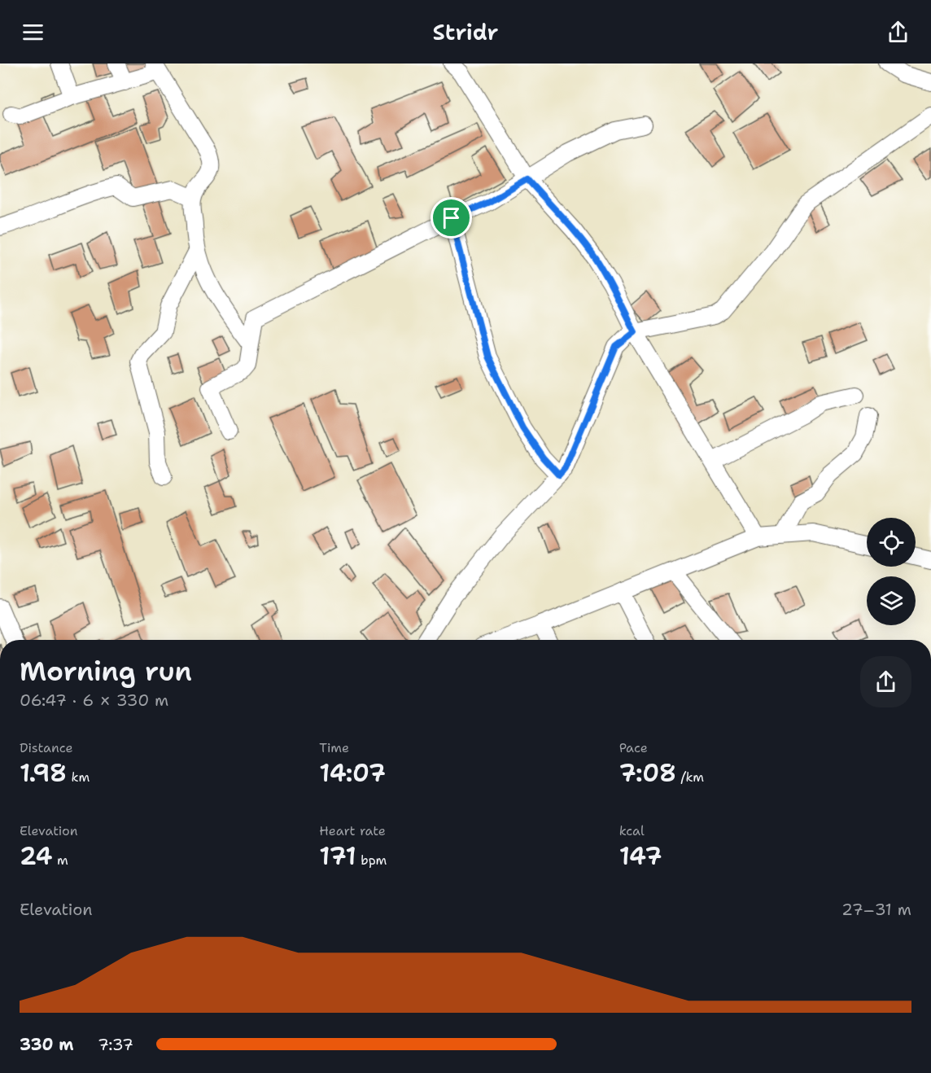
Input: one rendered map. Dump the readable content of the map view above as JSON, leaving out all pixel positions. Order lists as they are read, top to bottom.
{
  "page": {
    "header": "Stridr",
    "heading": ["Morning run", "06:47 · 6 × 330 m"],
    "stats": [
      ["Distance", "1.98 km"],
      ["Time", "14:07"],
      ["Pace", "7:08 /km"],
      ["Elevation", "24 m"],
      ["Heart rate", "171 bpm"],
      ["kcal", "147"]
    ],
    "chart": ["Elevation", "27–31 m"],
    "list": [
      {
        "name": "330 m",
        "note": "7:37"
      }
    ]
  }
}
